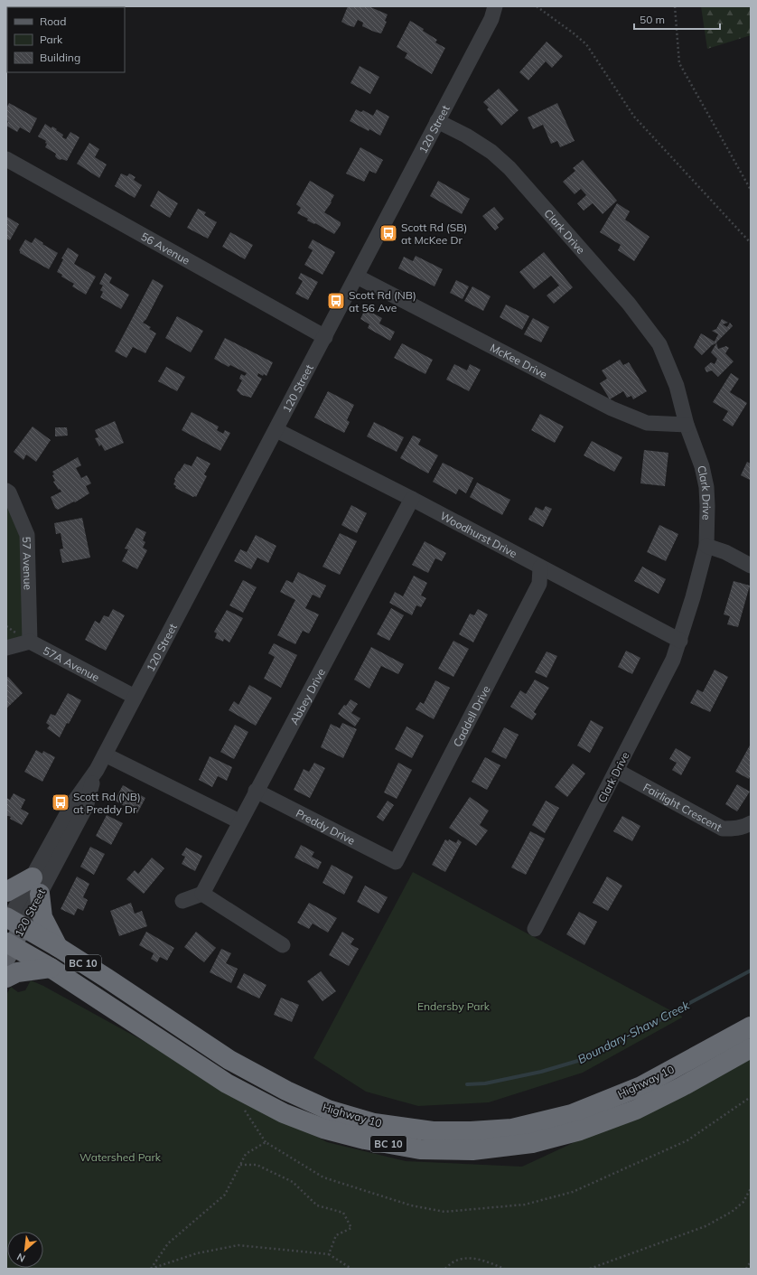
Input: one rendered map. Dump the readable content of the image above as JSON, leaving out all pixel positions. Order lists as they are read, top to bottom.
{
  "streets": {
    "highway": ["BC 10", "Highway 10"],
    "main road": ["120 Street"],
    "street": [
      "Clark Drive",
      "56 Avenue",
      "McKee Drive",
      "Woodhurst Drive",
      "57 Avenue",
      "57A Avenue",
      "Abbey Drive",
      "Caddell Drive",
      "Fairlight Crescent",
      "Preddy Drive"
    ]
  },
  "crossings": [
    ["120 Street", "Clark Drive"],
    ["120 Street", "56 Avenue"],
    ["120 Street", "McKee Drive"],
    ["120 Street", "Woodhurst Drive"],
    ["120 Street", "57A Avenue"],
    ["120 Street", "Highway 10"],
    ["Clark Drive", "McKee Drive"],
    ["Clark Drive", "Woodhurst Drive"],
    ["Clark Drive", "Fairlight Crescent"],
    ["Woodhurst Drive", "Abbey Drive"],
    ["Woodhurst Drive", "Caddell Drive"],
    ["57 Avenue", "57A Avenue"],
    ["Abbey Drive", "Preddy Drive"],
    ["Caddell Drive", "Preddy Drive"]
  ],
  "water": ["Boundary-Shaw Creek"],
  "parks": ["Endersby Park", "Watershed Park"],
  "places": {
    "bus stop": ["Scott Rd (SB) at McKee Dr", "Scott Rd (NB) at 56 Ave", "Scott Rd (NB) at Preddy Dr"]
  },
  "legend": ["Road", "Park", "Building"],
  "scale_bar": "50 m",
  "north": "bottom left"
}
